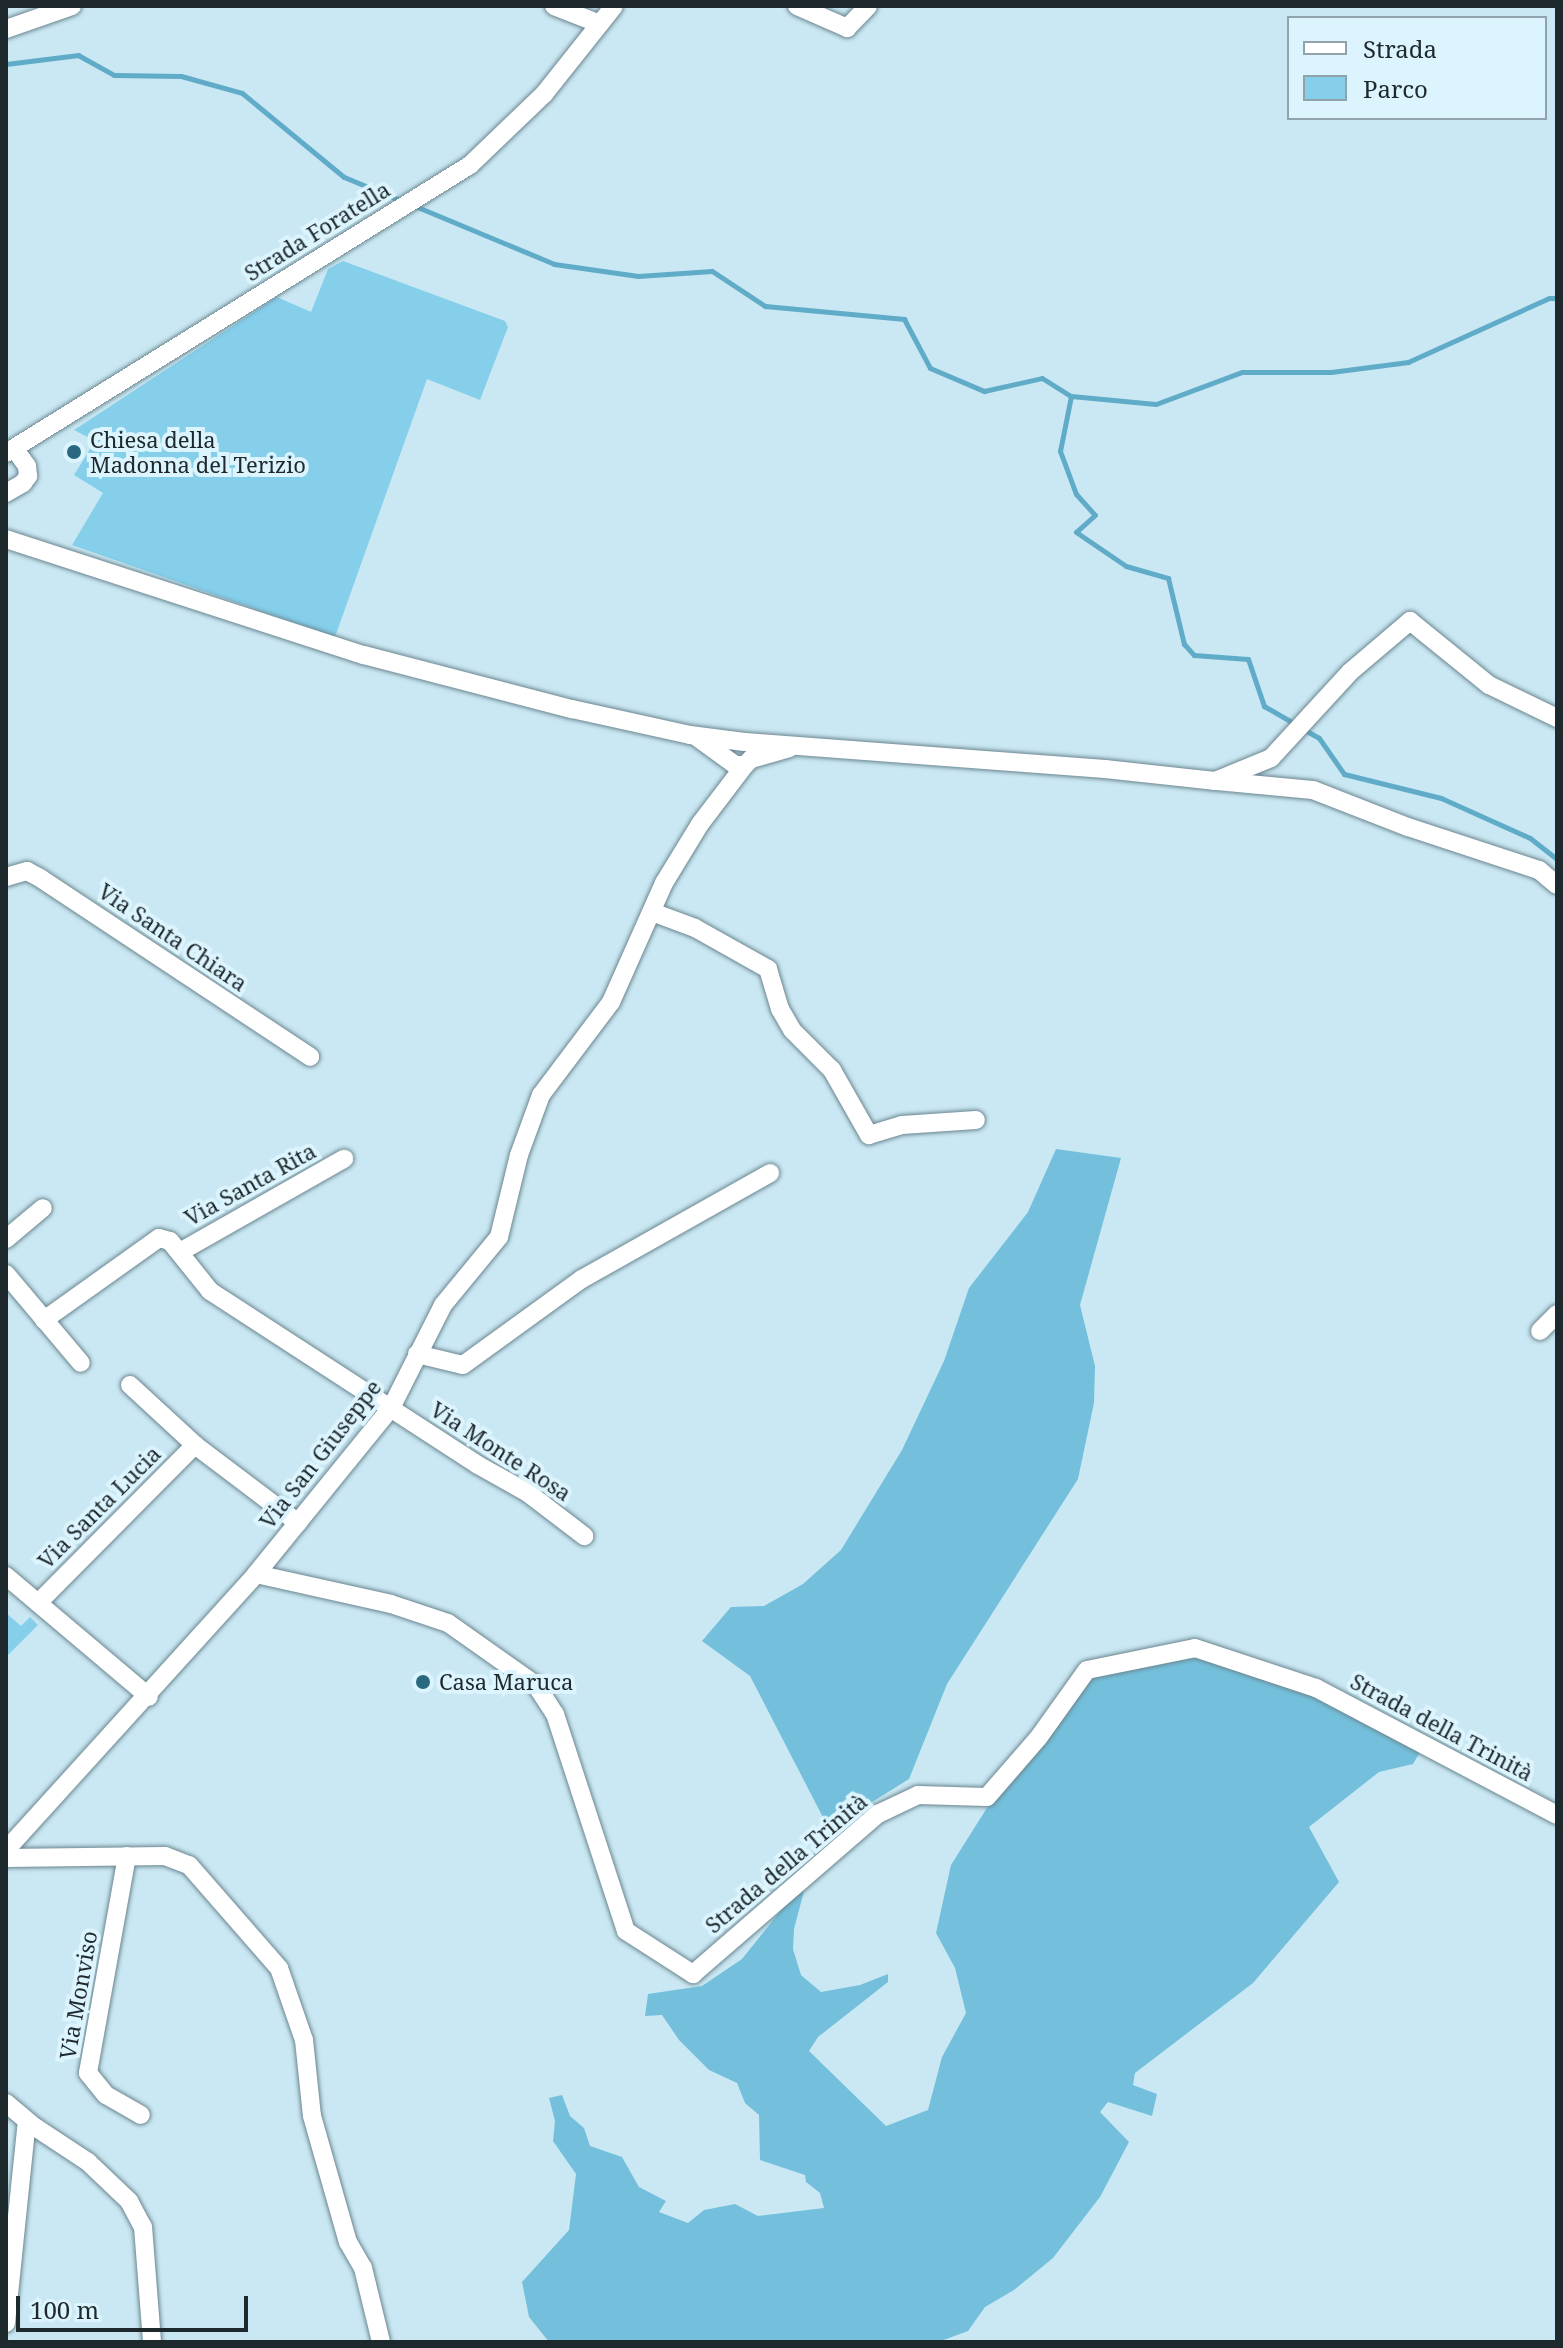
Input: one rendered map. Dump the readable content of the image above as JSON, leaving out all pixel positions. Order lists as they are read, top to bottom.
{
  "streets": {
    "street": [
      "Strada Foratella",
      "Via Santa Chiara",
      "Via Santa Rita",
      "Via Monte Rosa",
      "Via San Giuseppe",
      "Via Santa Lucia",
      "Strada della Trinità",
      "Via Monviso"
    ]
  },
  "crossings": [
    ["Via Santa Rita", "Via Monte Rosa"],
    ["Via Monte Rosa", "Via San Giuseppe"],
    ["Via San Giuseppe", "Strada della Trinità"]
  ],
  "places": ["Chiesa della Madonna del Terizio", "Casa Maruca"],
  "legend": ["Strada", "Parco"],
  "scale_bar": "100 m"
}
